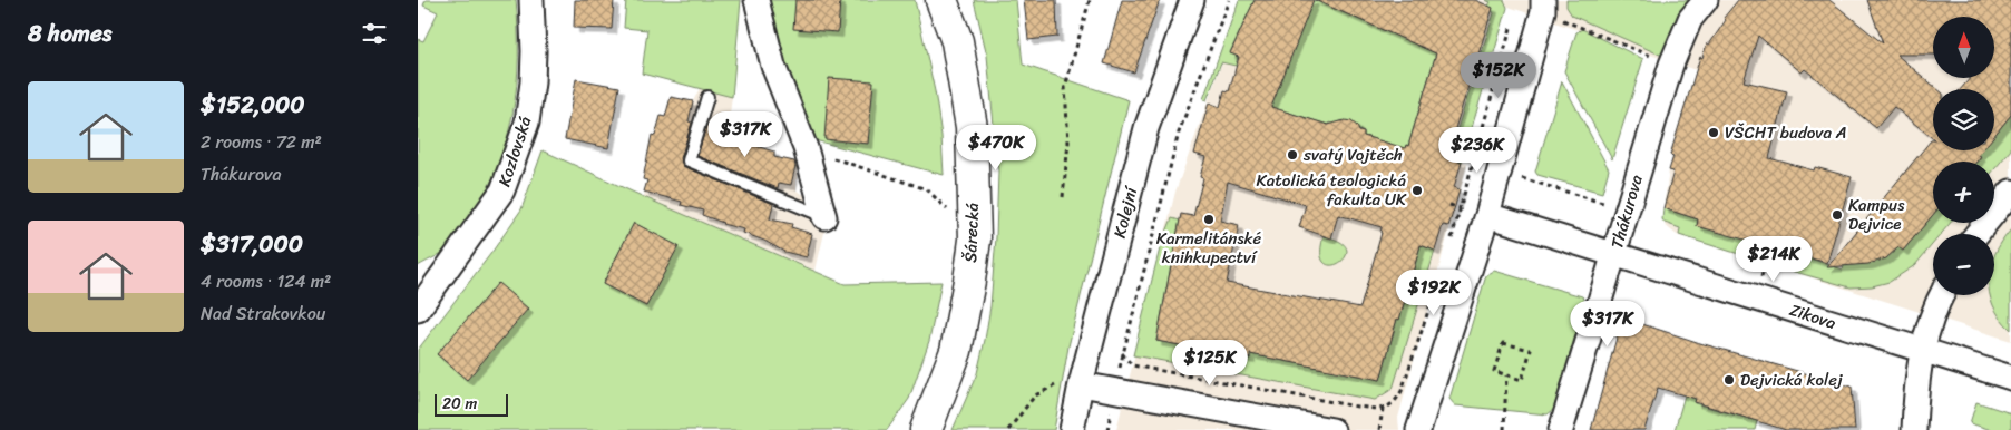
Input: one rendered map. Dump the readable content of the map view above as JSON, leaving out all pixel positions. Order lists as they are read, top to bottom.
{
  "streets": {
    "street": [
      "Kozlovská",
      "Thákurova",
      "Kolejní",
      "Šárecká",
      "Zikova"
    ]
  },
  "crossings": [
    ["Thákurova", "Zikova"]
  ],
  "places": [
    "VŠCHT budova A",
    "svatý Vojtěch",
    "Katolická teologická fakulta UK",
    "Kampus Dejvice",
    "Karmelitánské knihkupectví",
    "Dejvická kolej"
  ],
  "scale_bar": "20 m",
  "north": "top",
  "page": {
    "heading": "8 homes",
    "map_buttons": ["+", "−"],
    "price": [
      "$152K",
      "$317K",
      "$470K",
      "$236K",
      "$214K",
      "$192K",
      "$317K",
      "$125K"
    ],
    "list": [
      {
        "name": "$152,000",
        "note": "2 rooms · 72 m² · Thákurova"
      },
      {
        "name": "$317,000",
        "note": "4 rooms · 124 m² · Nad Strakovkou"
      }
    ],
    "scale": "20 m"
  }
}
